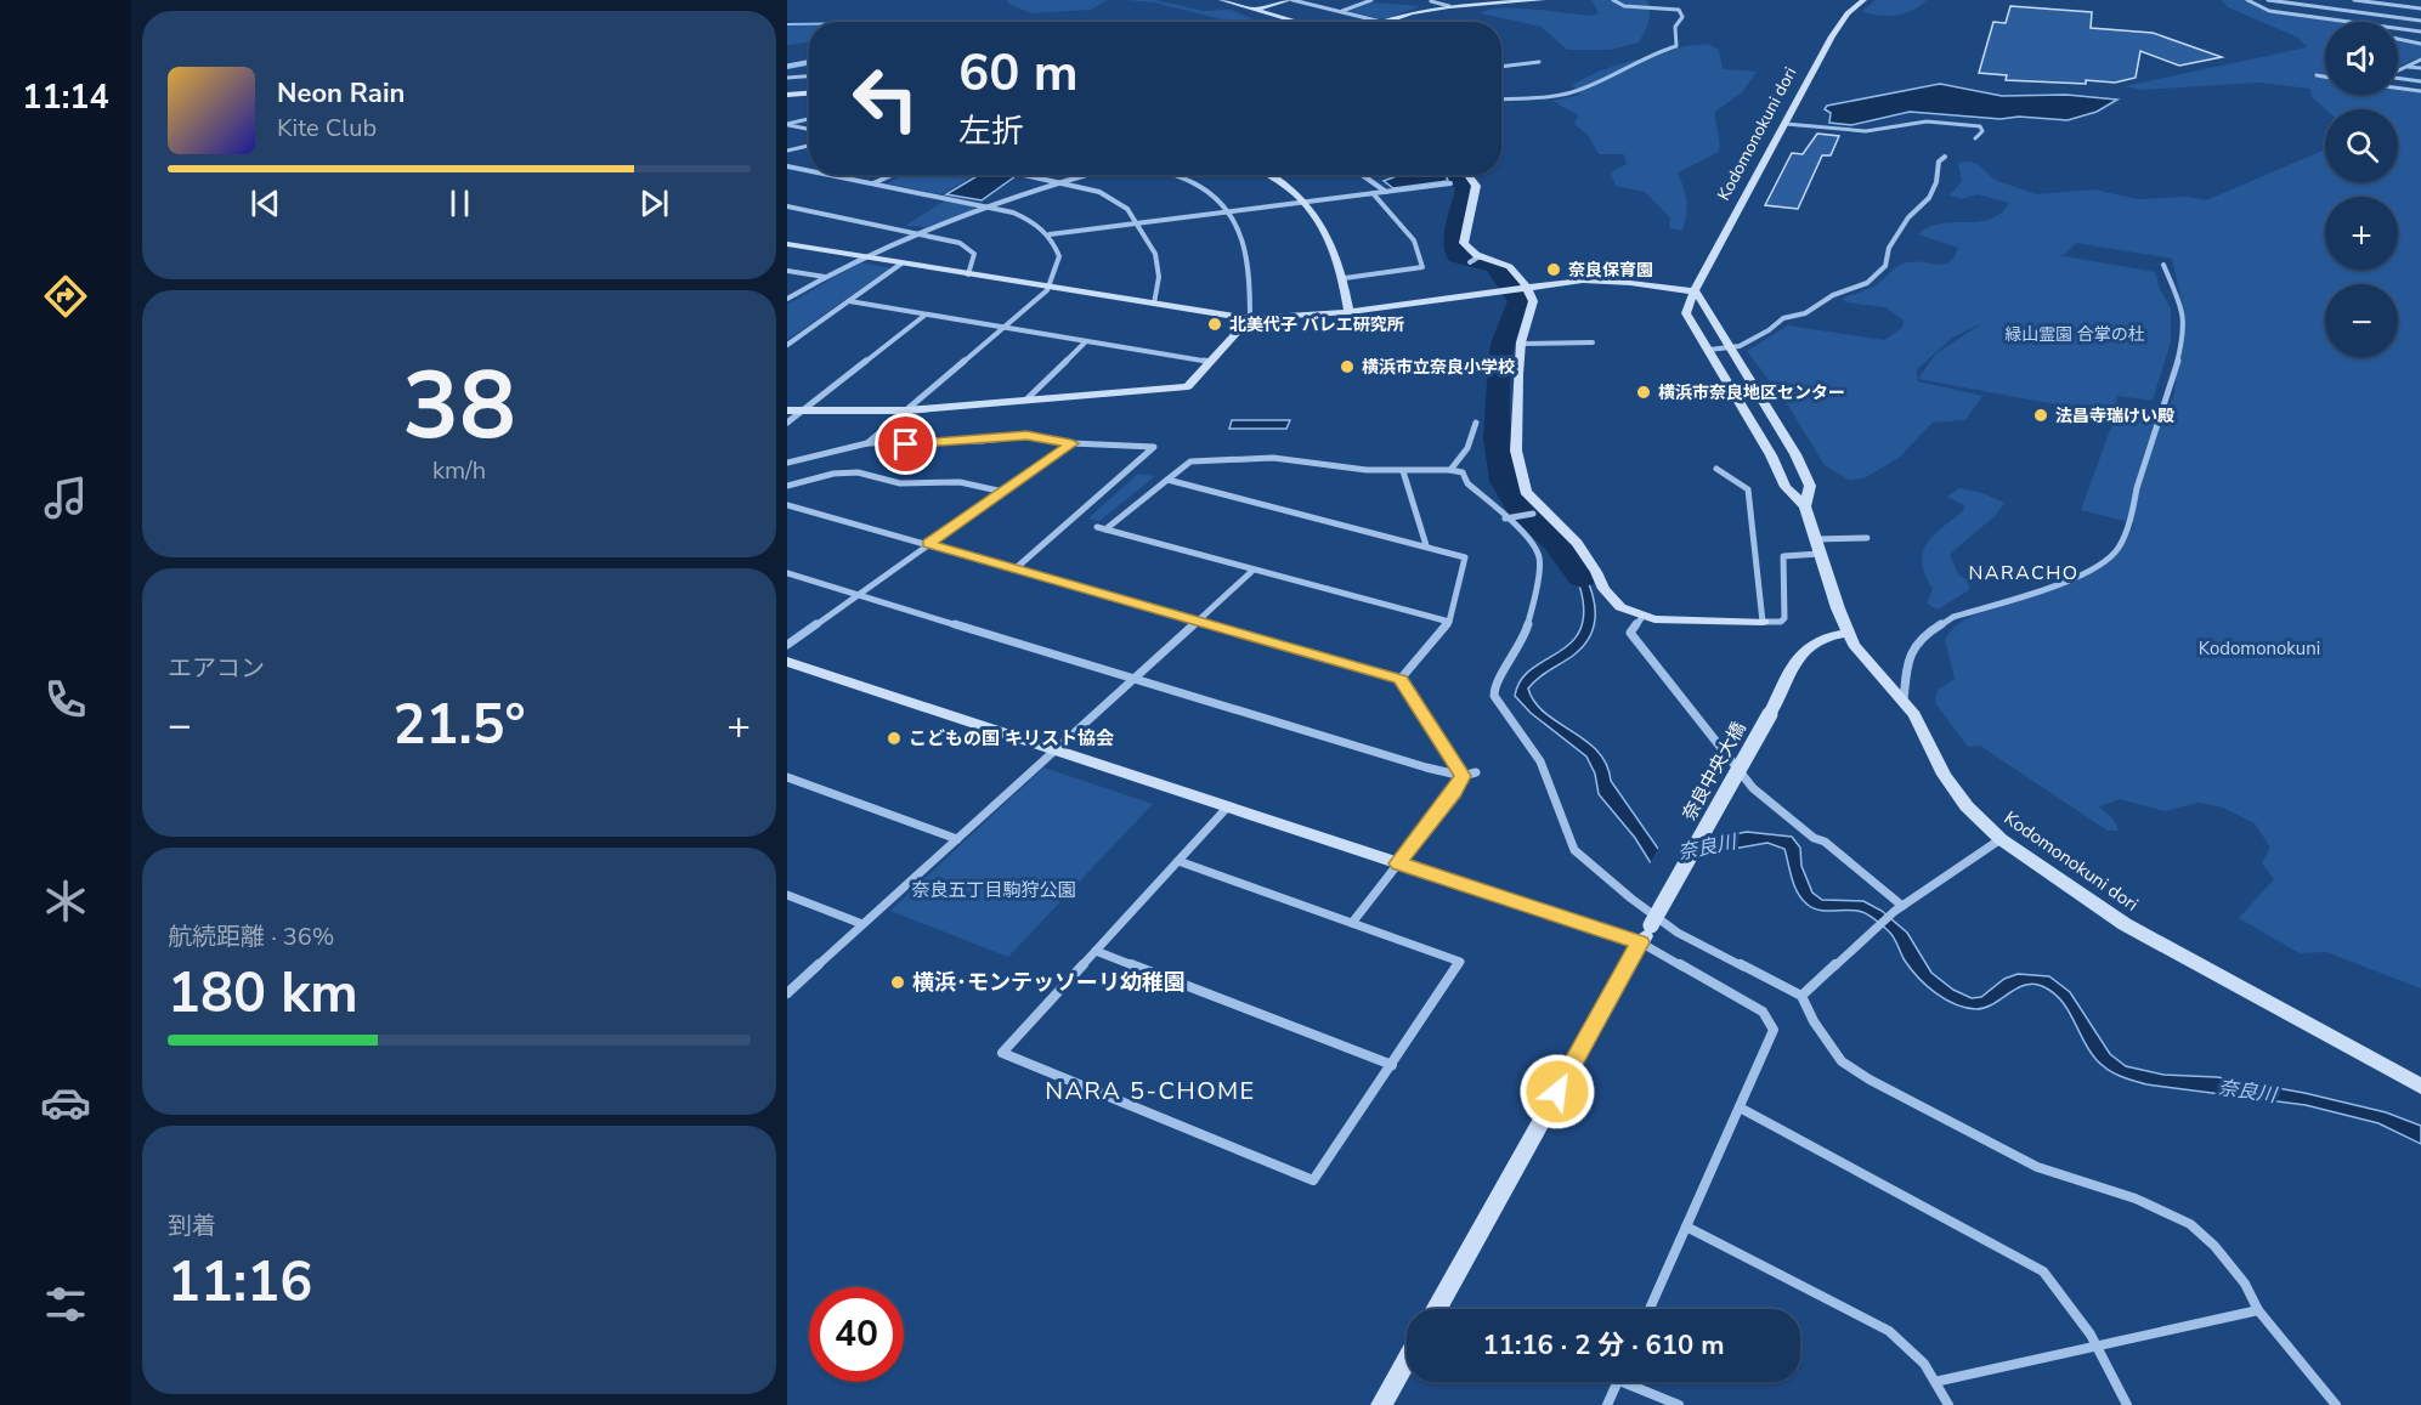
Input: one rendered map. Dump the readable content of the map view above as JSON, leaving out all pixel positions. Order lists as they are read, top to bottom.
{
  "streets": {
    "street": ["Kodomonokuni dori", "奈良中央大橋"]
  },
  "crossings": [
    ["Kodomonokuni dori", "奈良中央大橋"]
  ],
  "districts": ["NARACHO", "NARA 5-CHOME"],
  "water": ["奈良川"],
  "parks": ["緑山霊園 合掌の杜", "Kodomonokuni", "奈良五丁目駒狩公園"],
  "places": [
    "奈良保育園",
    "北美代子 バレエ研究所",
    "横浜市立奈良小学校",
    "横浜市奈良地区センター",
    "法昌寺瑞けい殿",
    "こどもの国 キリスト協会",
    "横浜･モンテッソーリ幼稚園"
  ],
  "page": {
    "tabs": "11:14",
    "map_buttons": ["+", "−"],
    "turn": ["60 m", "左折"],
    "song": ["Neon Rain", "Kite Club"],
    "tile": [
      ["38", "km/h"],
      "エアコン",
      ["航続距離 · 36%", "180 km"],
      ["到着", "11:16"]
    ],
    "heat": ["−", "21.5°", "+"],
    "limit": "40",
    "trip": "11:16 · 2 分 · 610 m"
  }
}
